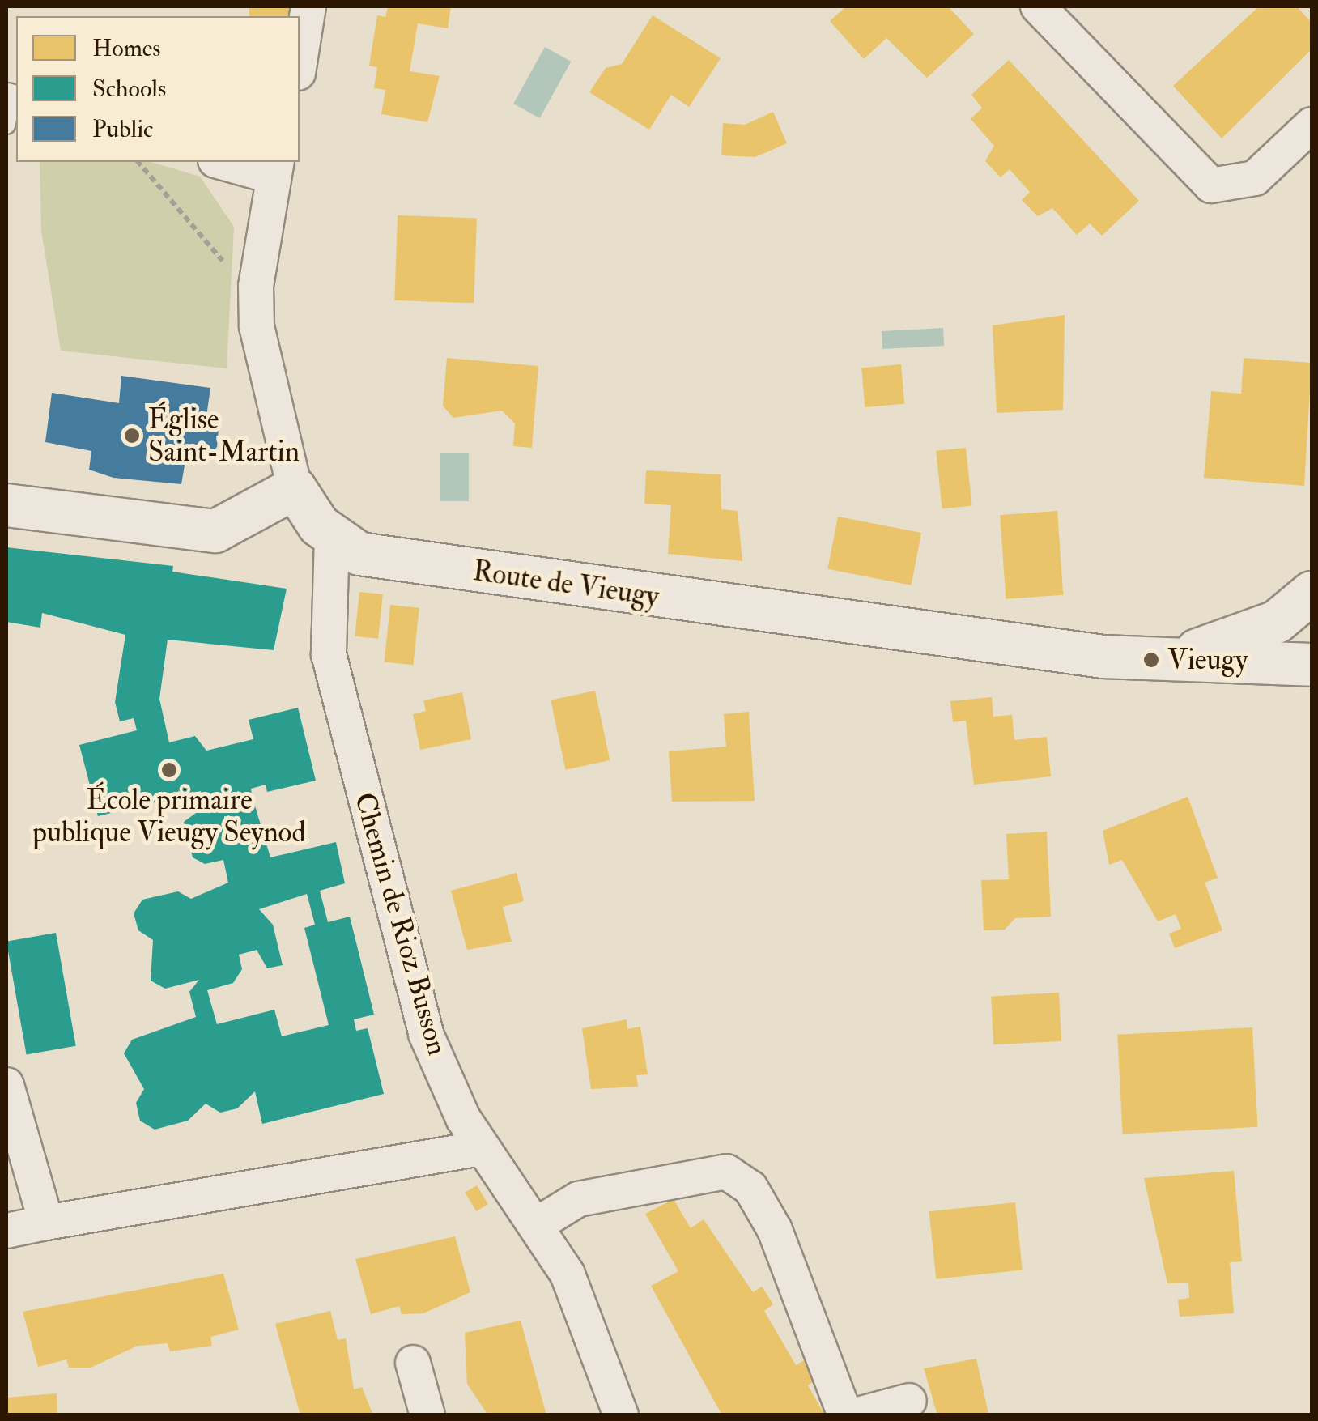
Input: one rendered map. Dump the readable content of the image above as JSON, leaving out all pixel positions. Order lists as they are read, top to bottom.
{
  "streets": {
    "street": ["Route de Vieugy", "Chemin de Rioz Busson"]
  },
  "crossings": [
    ["Route de Vieugy", "Chemin de Rioz Busson"]
  ],
  "places": ["Église Saint-Martin", "Vieugy", "École primaire publique Vieugy Seynod"],
  "legend": ["Homes", "Schools", "Public"]
}
